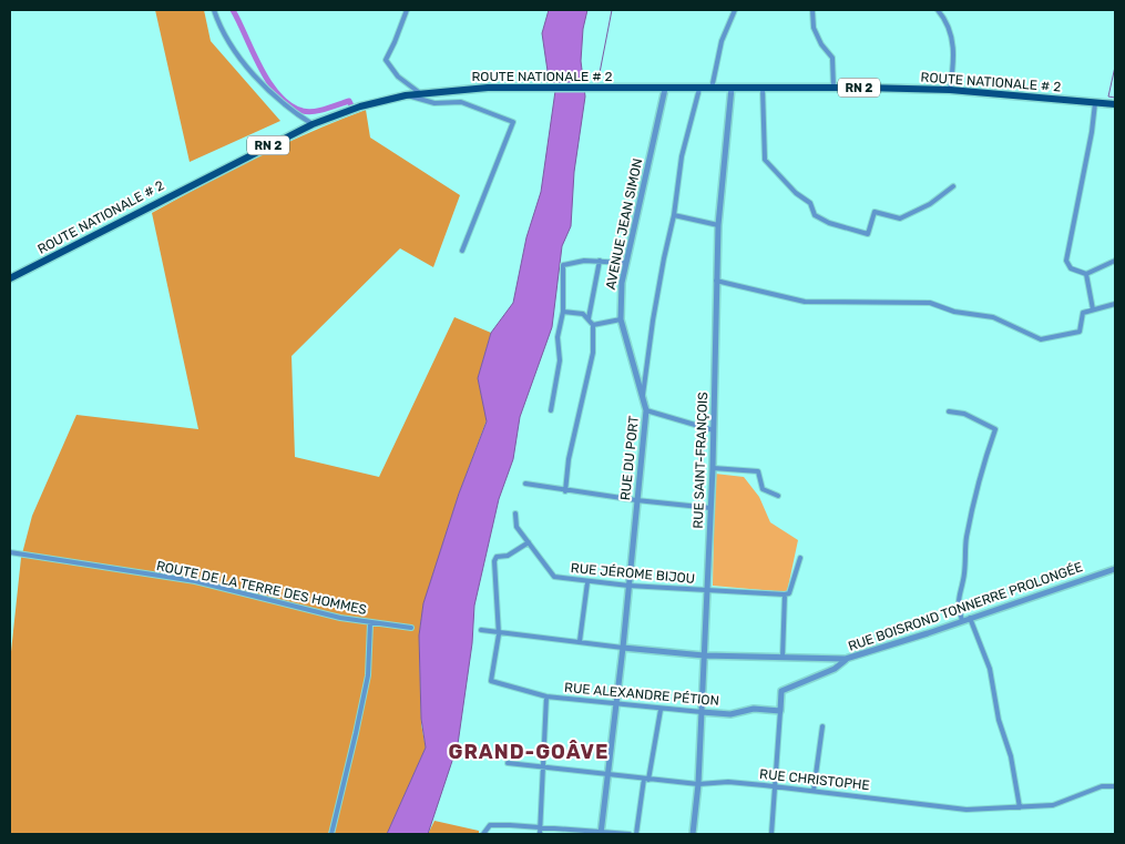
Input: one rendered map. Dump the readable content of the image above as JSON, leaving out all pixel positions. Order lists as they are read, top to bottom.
{
  "streets": {
    "main road": ["ROUTE NATIONALE # 2", "RN 2"],
    "street": [
      "AVENUE JEAN SIMON",
      "RUE DU PORT",
      "RUE SAINT-FRANÇOIS",
      "RUE JÉROME BIJOU",
      "ROUTE DE LA TERRE DES HOMMES",
      "RUE BOISROND TONNERRE PROLONGÉE",
      "RUE ALEXANDRE PÉTION",
      "RUE CHRISTOPHE"
    ]
  },
  "crossings": [
    ["ROUTE NATIONALE # 2", "AVENUE JEAN SIMON"],
    ["ROUTE NATIONALE # 2", "RUE DU PORT"],
    ["ROUTE NATIONALE # 2", "RUE SAINT-FRANÇOIS"],
    ["AVENUE JEAN SIMON", "RUE DU PORT"],
    ["RUE DU PORT", "RUE JÉROME BIJOU"],
    ["RUE DU PORT", "RUE BOISROND TONNERRE PROLONGÉE"],
    ["RUE DU PORT", "RUE ALEXANDRE PÉTION"],
    ["RUE DU PORT", "RUE CHRISTOPHE"],
    ["RUE SAINT-FRANÇOIS", "RUE JÉROME BIJOU"],
    ["RUE SAINT-FRANÇOIS", "RUE BOISROND TONNERRE PROLONGÉE"],
    ["RUE SAINT-FRANÇOIS", "RUE ALEXANDRE PÉTION"],
    ["RUE SAINT-FRANÇOIS", "RUE CHRISTOPHE"]
  ],
  "districts": ["GRAND-GOÂVE"]
}
